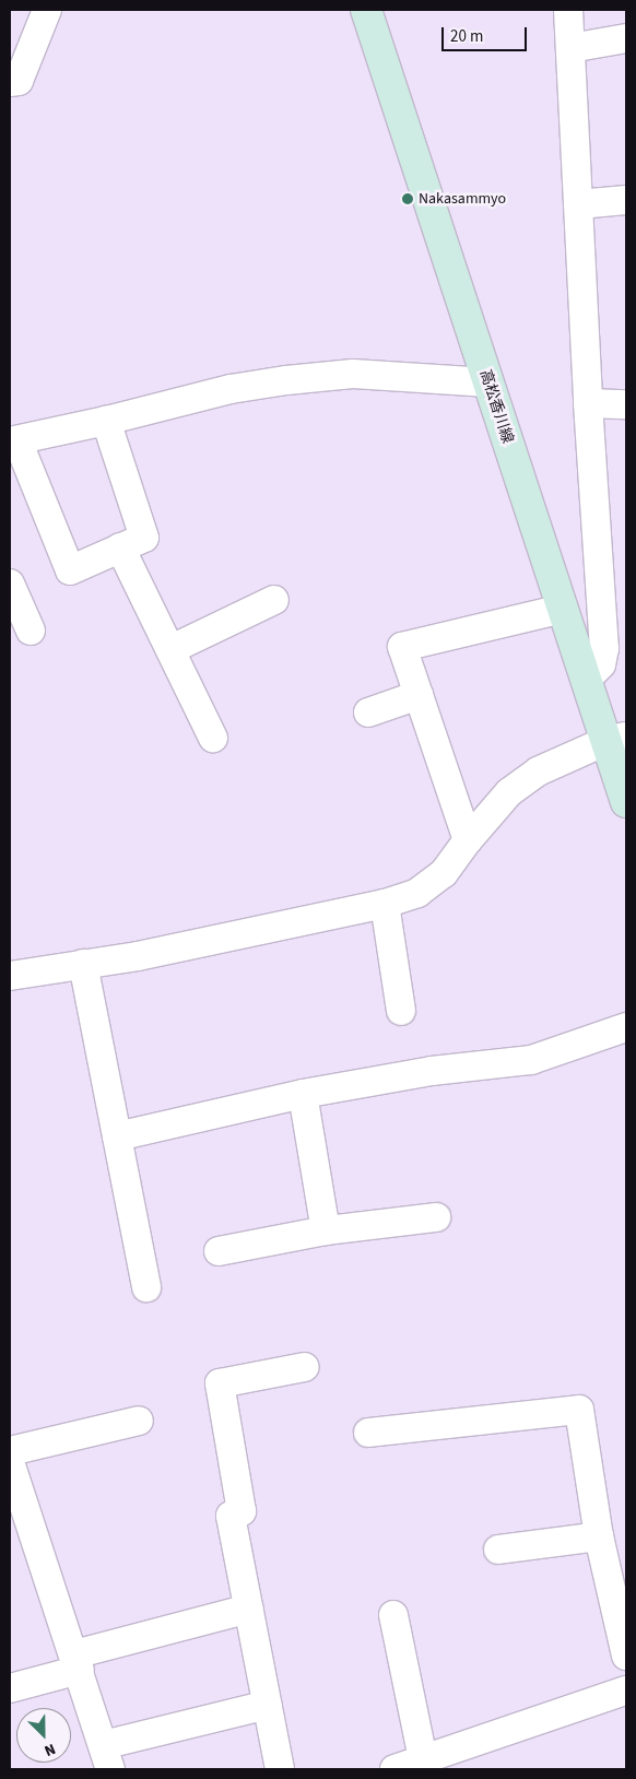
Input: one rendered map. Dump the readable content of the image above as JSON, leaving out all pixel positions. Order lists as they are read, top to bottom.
{
  "streets": {
    "main road": ["高松香川線"]
  },
  "places": ["Nakasammyo"],
  "scale_bar": "20 m",
  "north": "bottom right"
}
